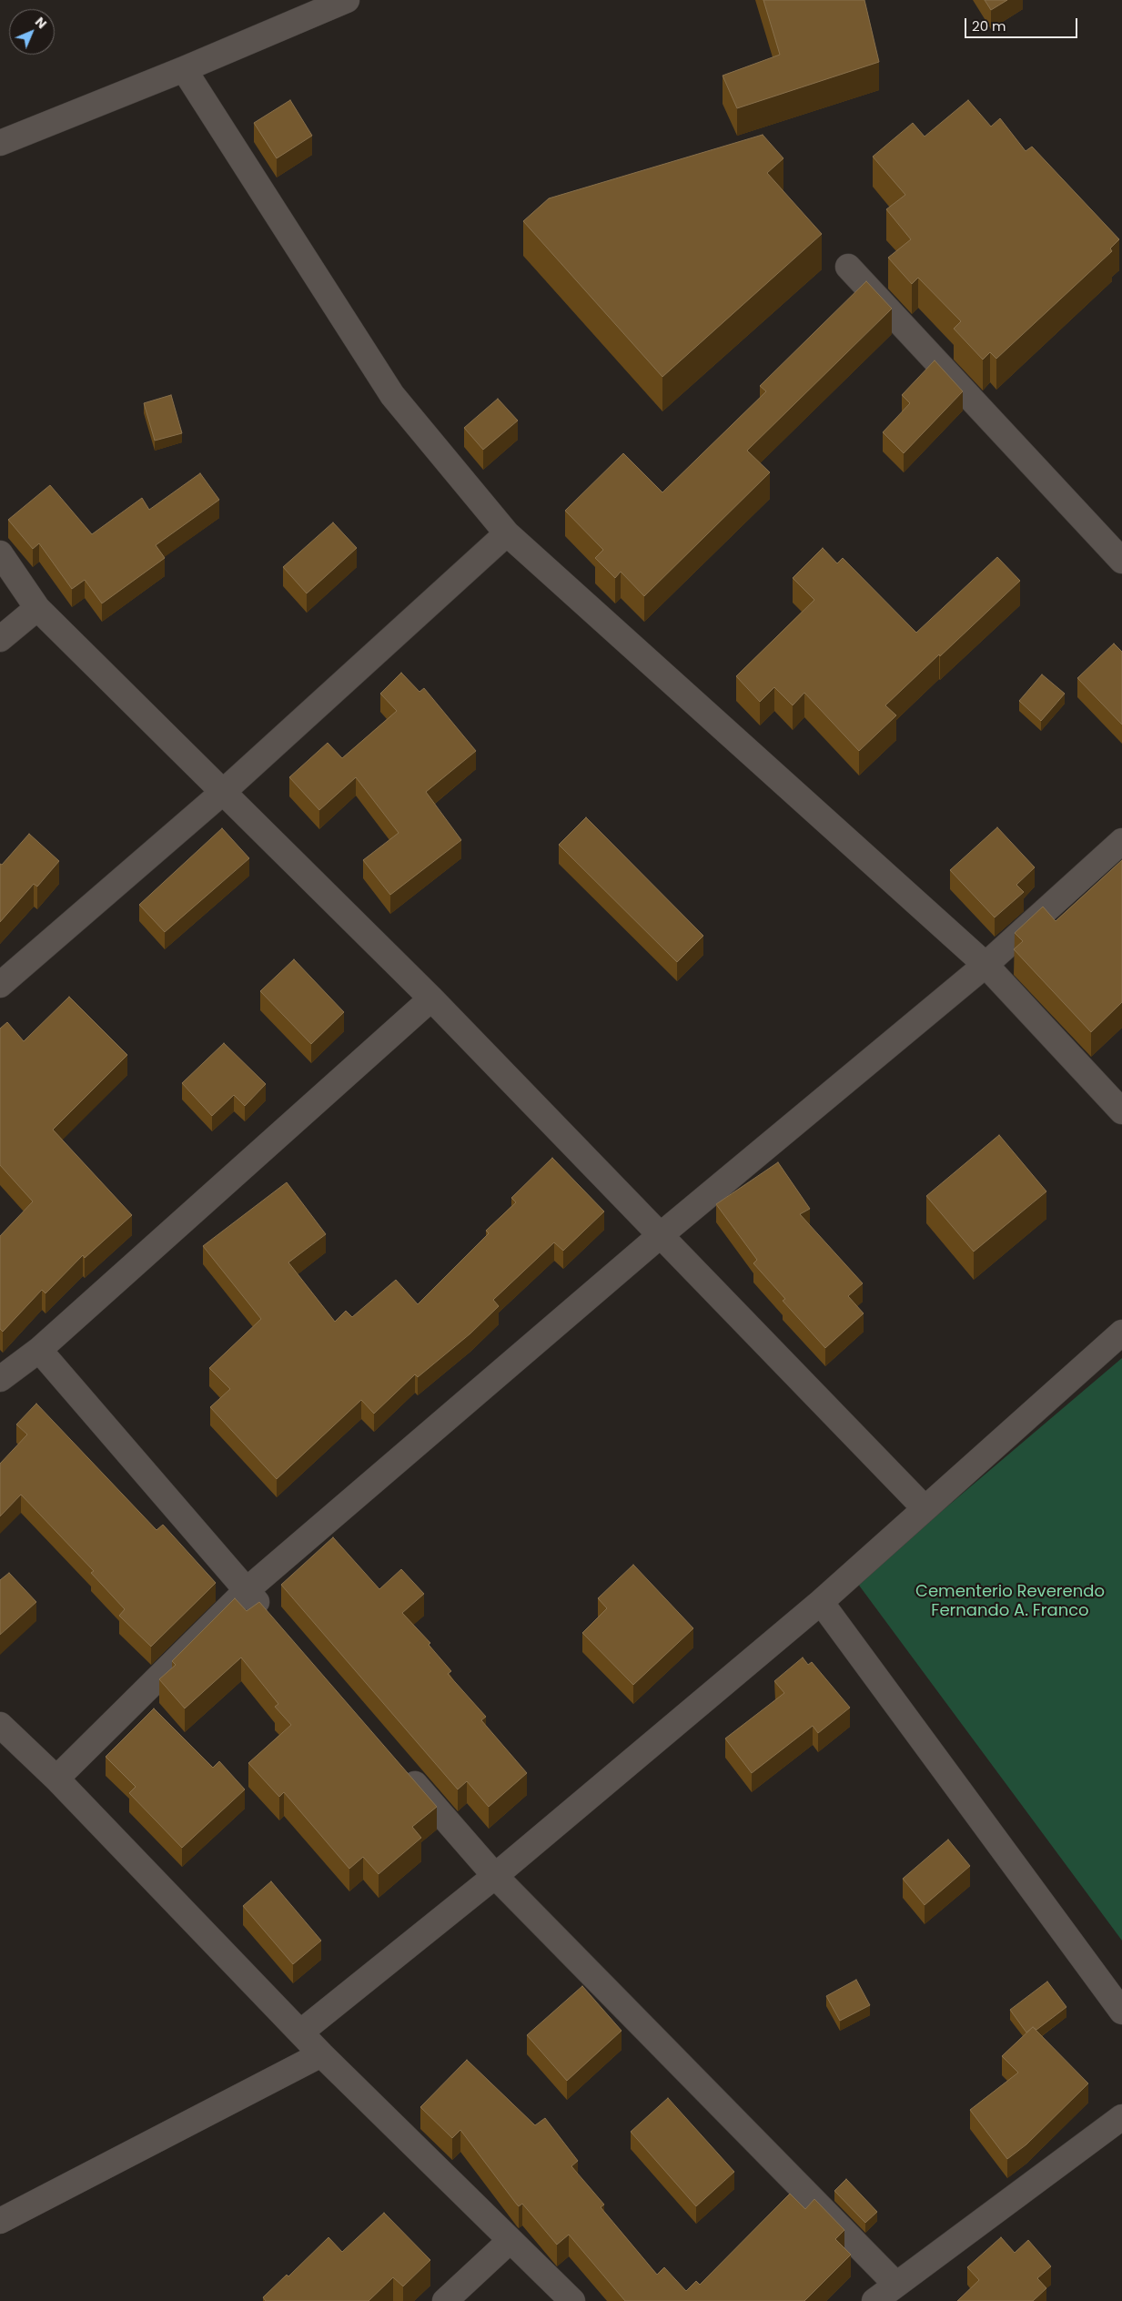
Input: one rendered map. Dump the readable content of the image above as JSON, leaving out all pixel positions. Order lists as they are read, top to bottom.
{
  "parks": ["Cementerio Reverendo Fernando A. Franco"],
  "scale_bar": "20 m",
  "north": "top right"
}
